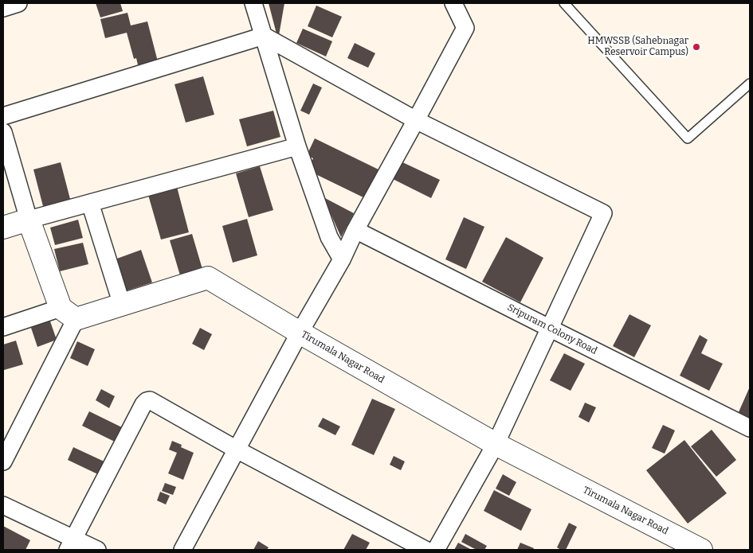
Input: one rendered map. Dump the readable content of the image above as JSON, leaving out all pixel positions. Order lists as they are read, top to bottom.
{
  "streets": {
    "street": ["Sripuram Colony Road", "Tirumala Nagar Road"]
  },
  "places": ["HMWSSB (Sahebnagar Reservoir Campus)"]
}
